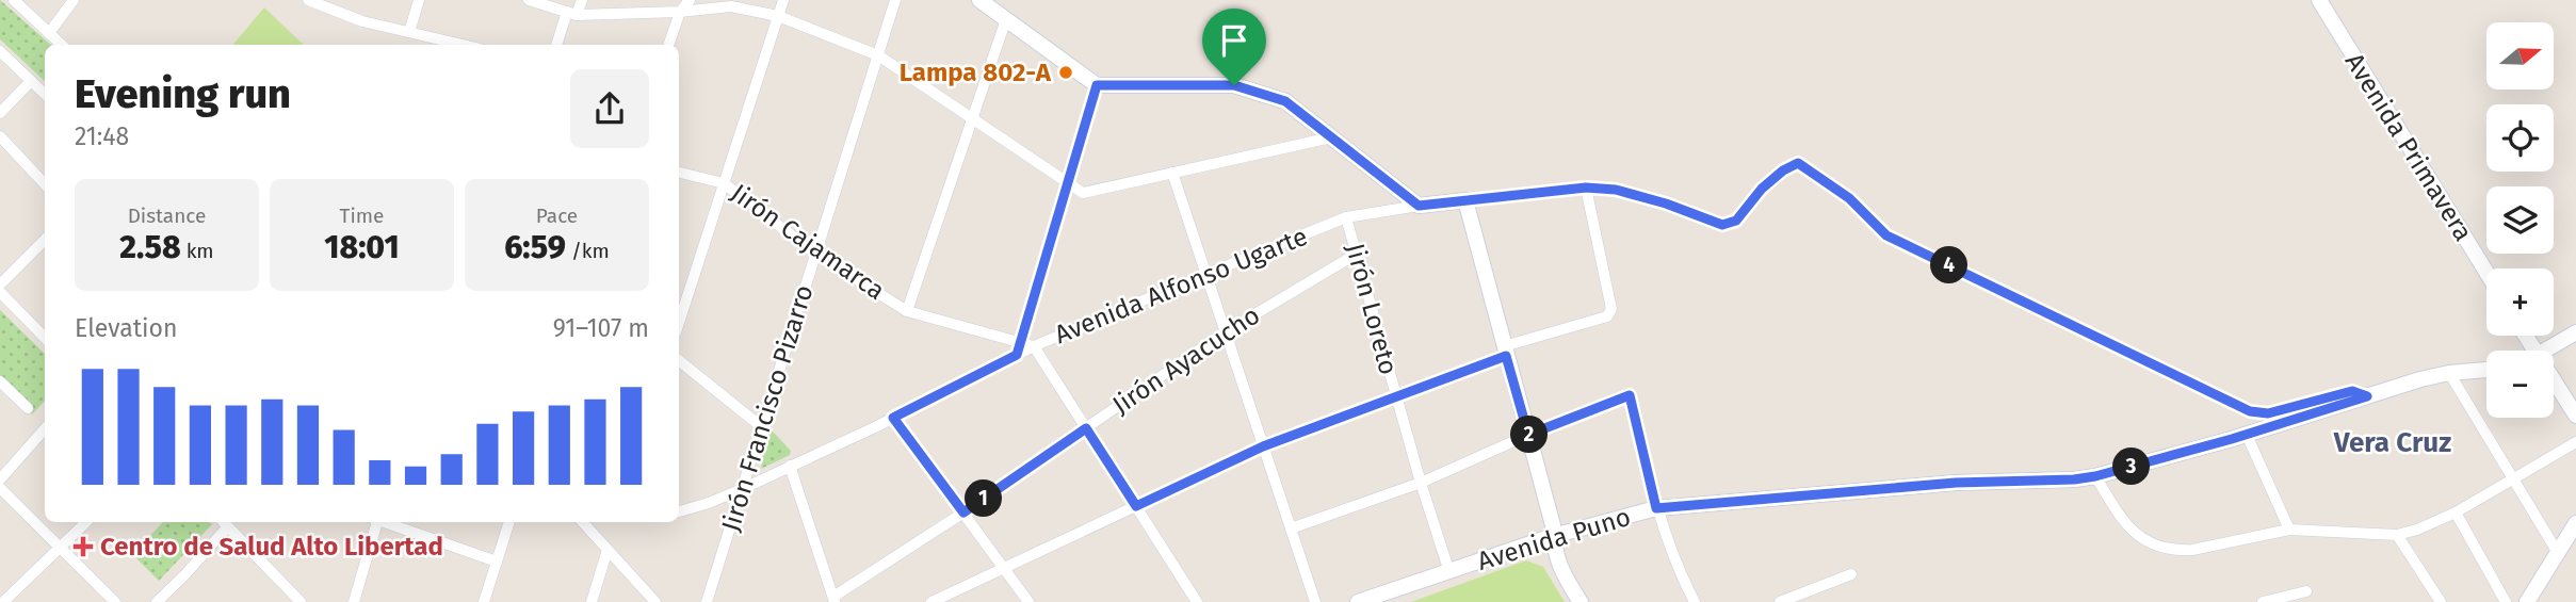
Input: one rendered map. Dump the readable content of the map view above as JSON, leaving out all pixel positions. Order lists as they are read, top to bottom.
{
  "streets": {
    "street": [
      "Avenida Primavera",
      "Jirón Cajamarca",
      "Avenida Alfonso Ugarte",
      "Jirón Loreto",
      "Jirón Ayacucho",
      "Jirón Francisco Pizarro",
      "Avenida Puno"
    ]
  },
  "crossings": [
    ["Jirón Cajamarca", "Avenida Alfonso Ugarte"],
    ["Jirón Cajamarca", "Jirón Francisco Pizarro"],
    ["Avenida Alfonso Ugarte", "Jirón Loreto"],
    ["Avenida Alfonso Ugarte", "Jirón Francisco Pizarro"],
    ["Avenida Alfonso Ugarte", "Avenida Puno"],
    ["Jirón Loreto", "Jirón Ayacucho"],
    ["Jirón Loreto", "Avenida Puno"]
  ],
  "districts": ["Vera Cruz"],
  "places": {
    "other": ["Lampa 802-A"],
    "health": ["Centro de Salud Alto Libertad"]
  },
  "north": "right",
  "page": {
    "map_buttons": ["+", "−"],
    "heading": ["Evening run", "21:48"],
    "stats": [
      ["Distance", "2.58 km"],
      ["Time", "18:01"],
      ["Pace", "6:59 /km"]
    ],
    "pins": [
      "4",
      "2",
      "3",
      "1"
    ],
    "chart": ["Elevation", "91–107 m"]
  }
}
